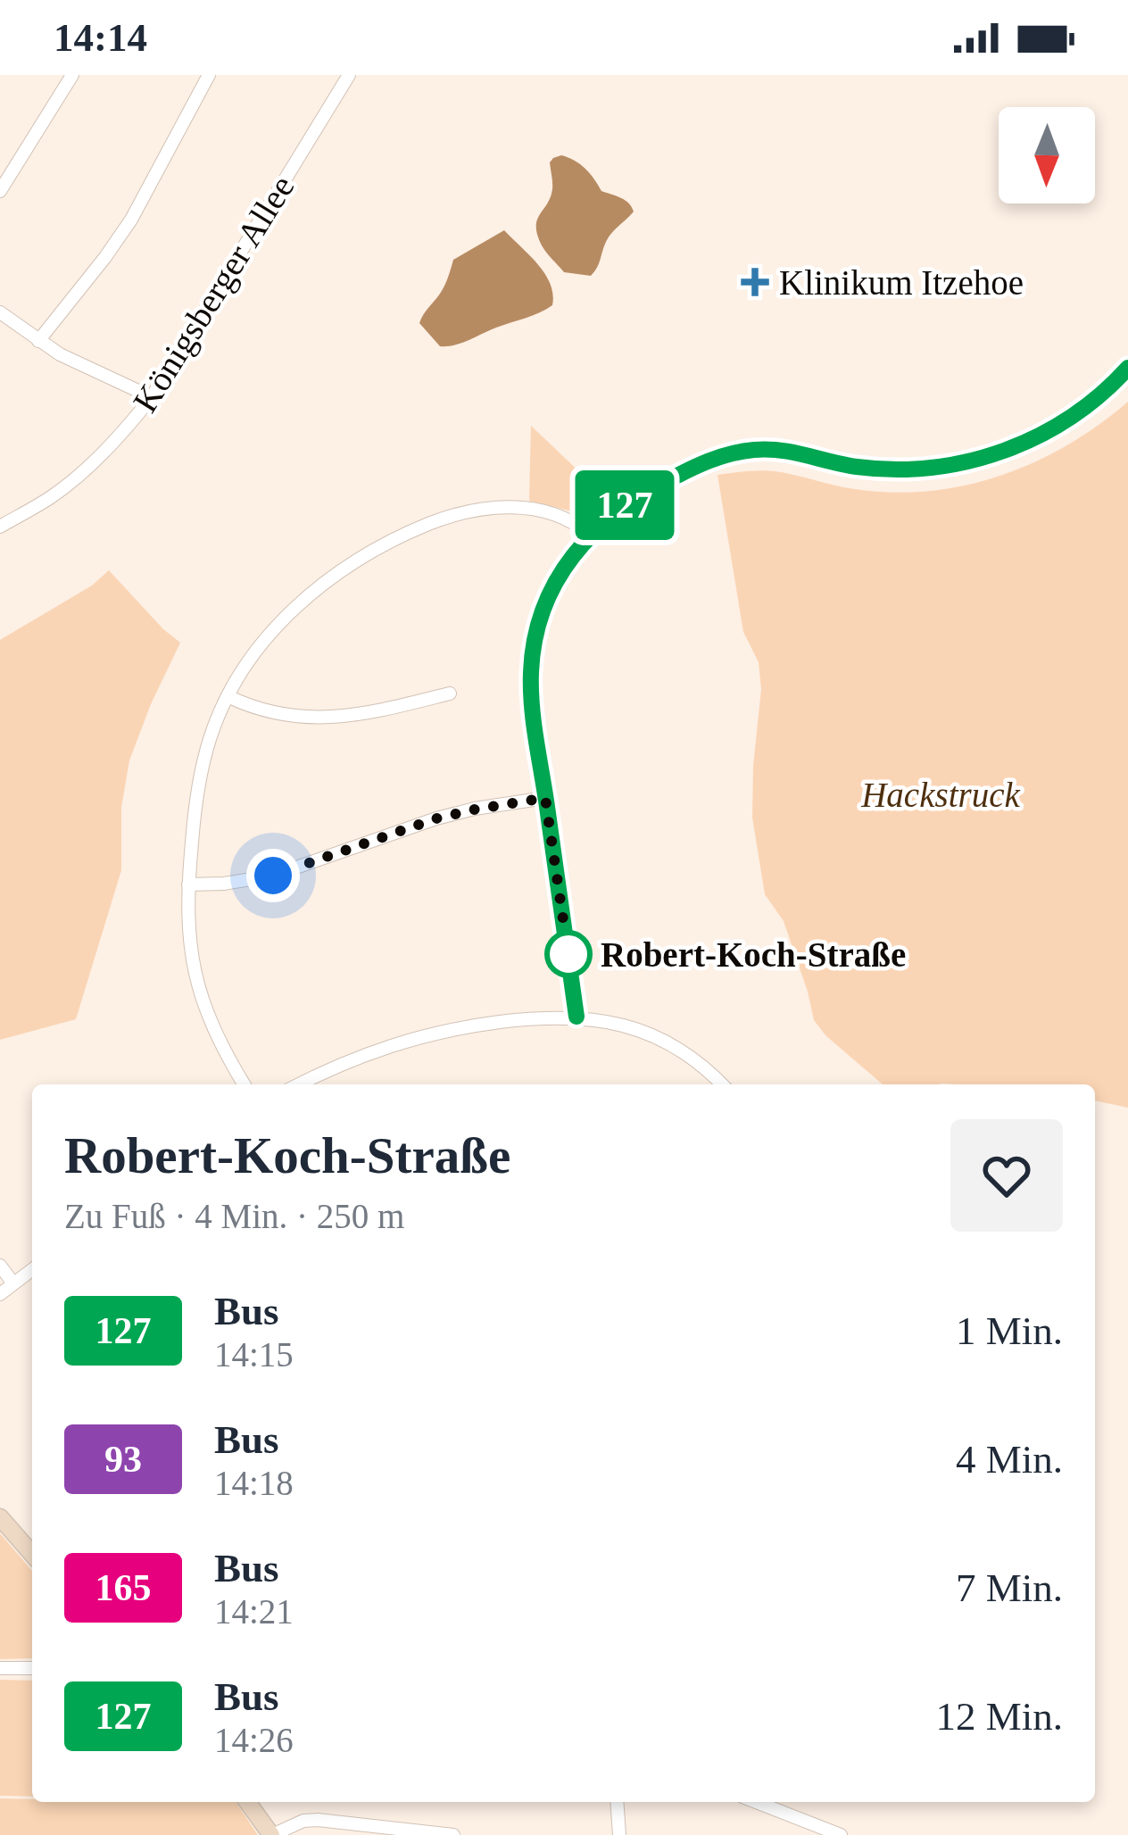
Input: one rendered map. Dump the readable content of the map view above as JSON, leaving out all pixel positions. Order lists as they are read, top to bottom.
{
  "streets": {
    "street": ["Königsberger Allee"]
  },
  "parks": ["Hackstruck"],
  "places": {
    "health": ["Klinikum Itzehoe"],
    "other": ["Robert-Koch-Straße"]
  },
  "lines": ["bus line 127"],
  "north": "bottom",
  "page": {
    "status": "14:14",
    "on_map": "127",
    "heading": ["Robert-Koch-Straße", "Zu Fuß · 4 Min. · 250 m"],
    "list": [
      {
        "mark": "127",
        "name": "Bus",
        "note": "14:15",
        "value": "1 Min."
      },
      {
        "mark": "93",
        "name": "Bus",
        "note": "14:18",
        "value": "4 Min."
      },
      {
        "mark": "165",
        "name": "Bus",
        "note": "14:21",
        "value": "7 Min."
      },
      {
        "mark": "127",
        "name": "Bus",
        "note": "14:26",
        "value": "12 Min."
      }
    ]
  }
}
